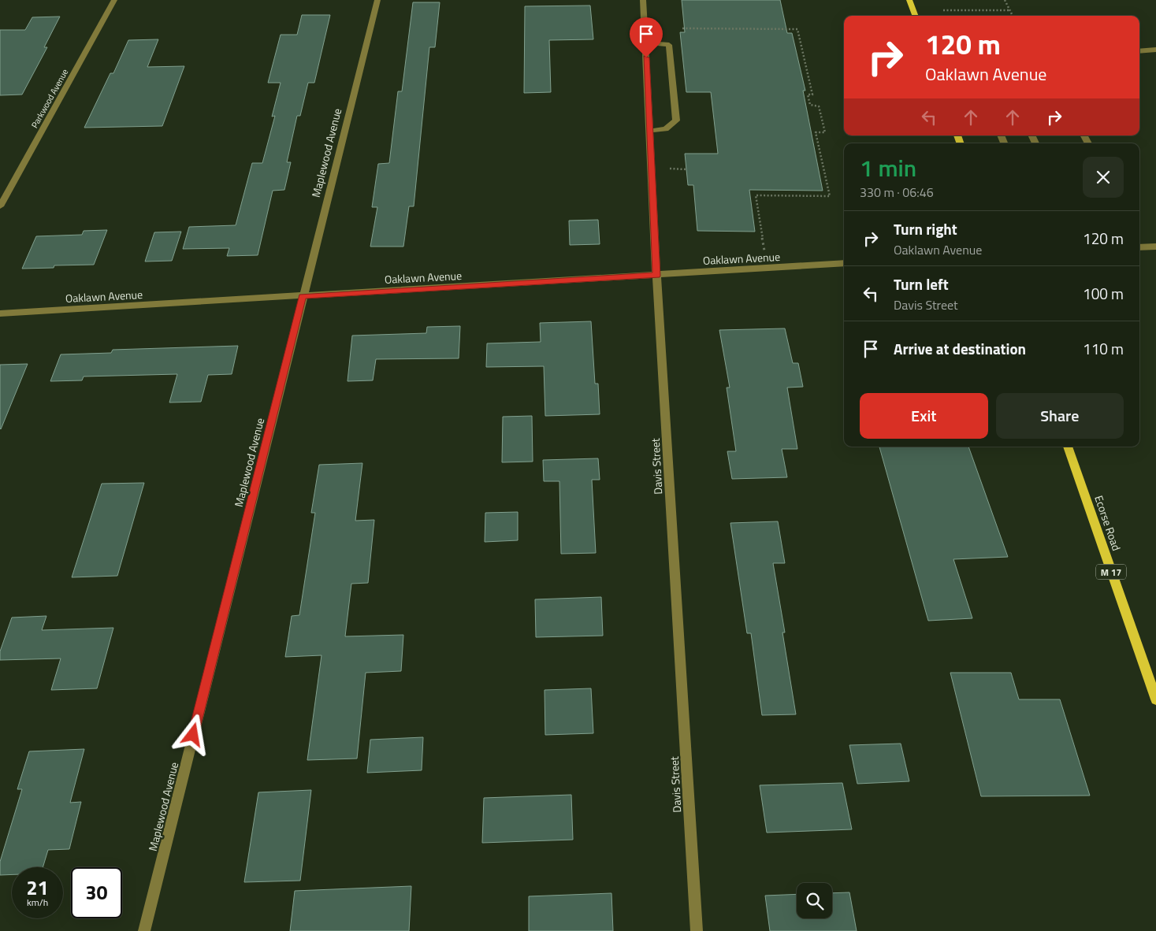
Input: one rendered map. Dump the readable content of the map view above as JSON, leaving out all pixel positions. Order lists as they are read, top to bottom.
{
  "streets": {
    "main road": ["Ecorse Road", "M 17"],
    "street": [
      "Parkwood Avenue",
      "Maplewood Avenue",
      "Oaklawn Avenue",
      "Davis Street"
    ]
  },
  "crossings": [
    ["Maplewood Avenue", "Oaklawn Avenue"],
    ["Oaklawn Avenue", "Davis Street"]
  ],
  "page": {
    "turn": ["120 m", "Oaklawn Avenue"],
    "heading": ["1 min", "330 m · 06:46"],
    "list": [
      {
        "name": "Turn right",
        "note": "Oaklawn Avenue",
        "value": "120 m"
      },
      {
        "name": "Turn left",
        "note": "Davis Street",
        "value": "100 m"
      },
      {
        "name": "Arrive at destination",
        "value": "110 m"
      }
    ],
    "buttons": ["Exit", "Share"],
    "speed": "21 km/h",
    "limit": "30"
  }
}
